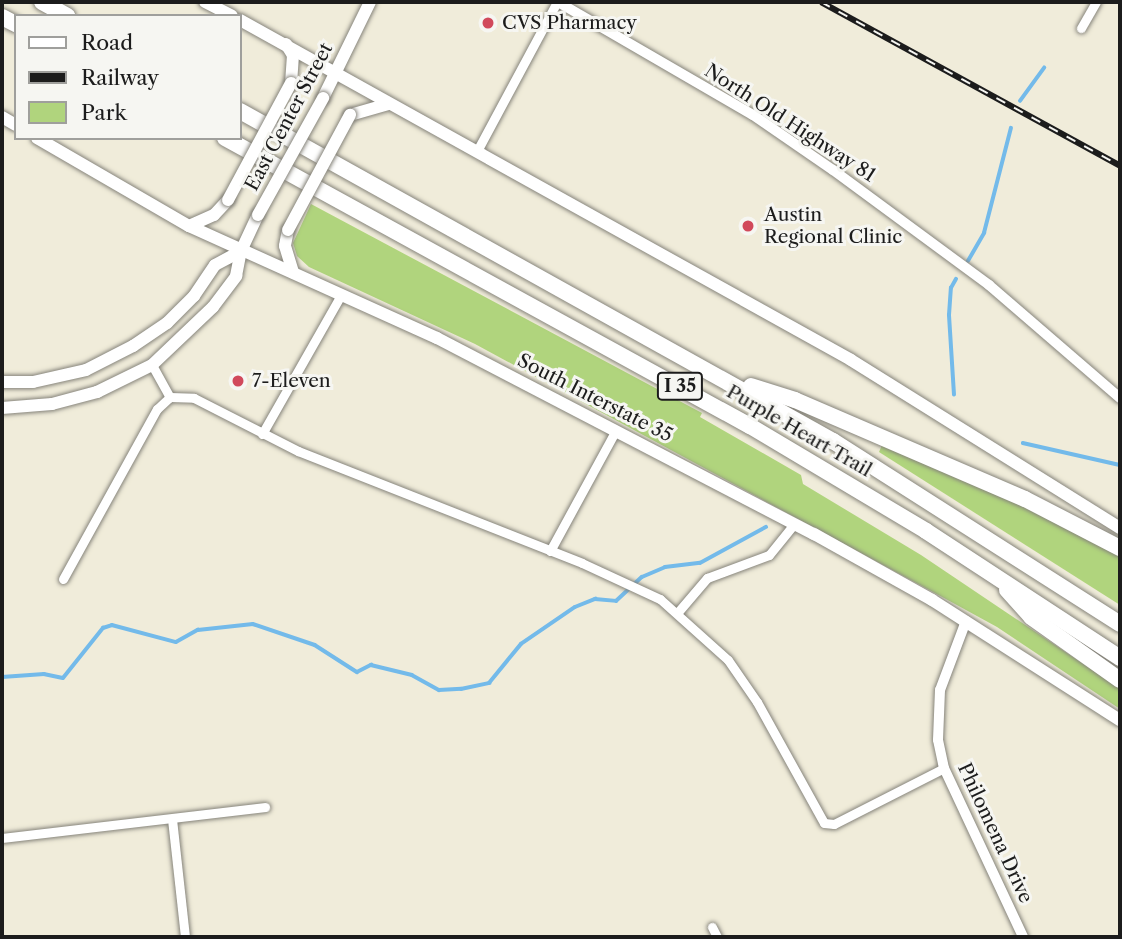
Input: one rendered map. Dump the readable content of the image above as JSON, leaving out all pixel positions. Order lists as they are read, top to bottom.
{
  "streets": {
    "highway": ["I 35", "Purple Heart Trail"],
    "main road": ["East Center Street", "South Interstate 35"],
    "street": ["North Old Highway 81", "Philomena Drive"]
  },
  "crossings": [
    ["East Center Street", "South Interstate 35"],
    ["South Interstate 35", "Philomena Drive"]
  ],
  "places": ["CVS Pharmacy", "Austin Regional Clinic", "7-Eleven"],
  "legend": ["Road", "Railway", "Park"]
}
